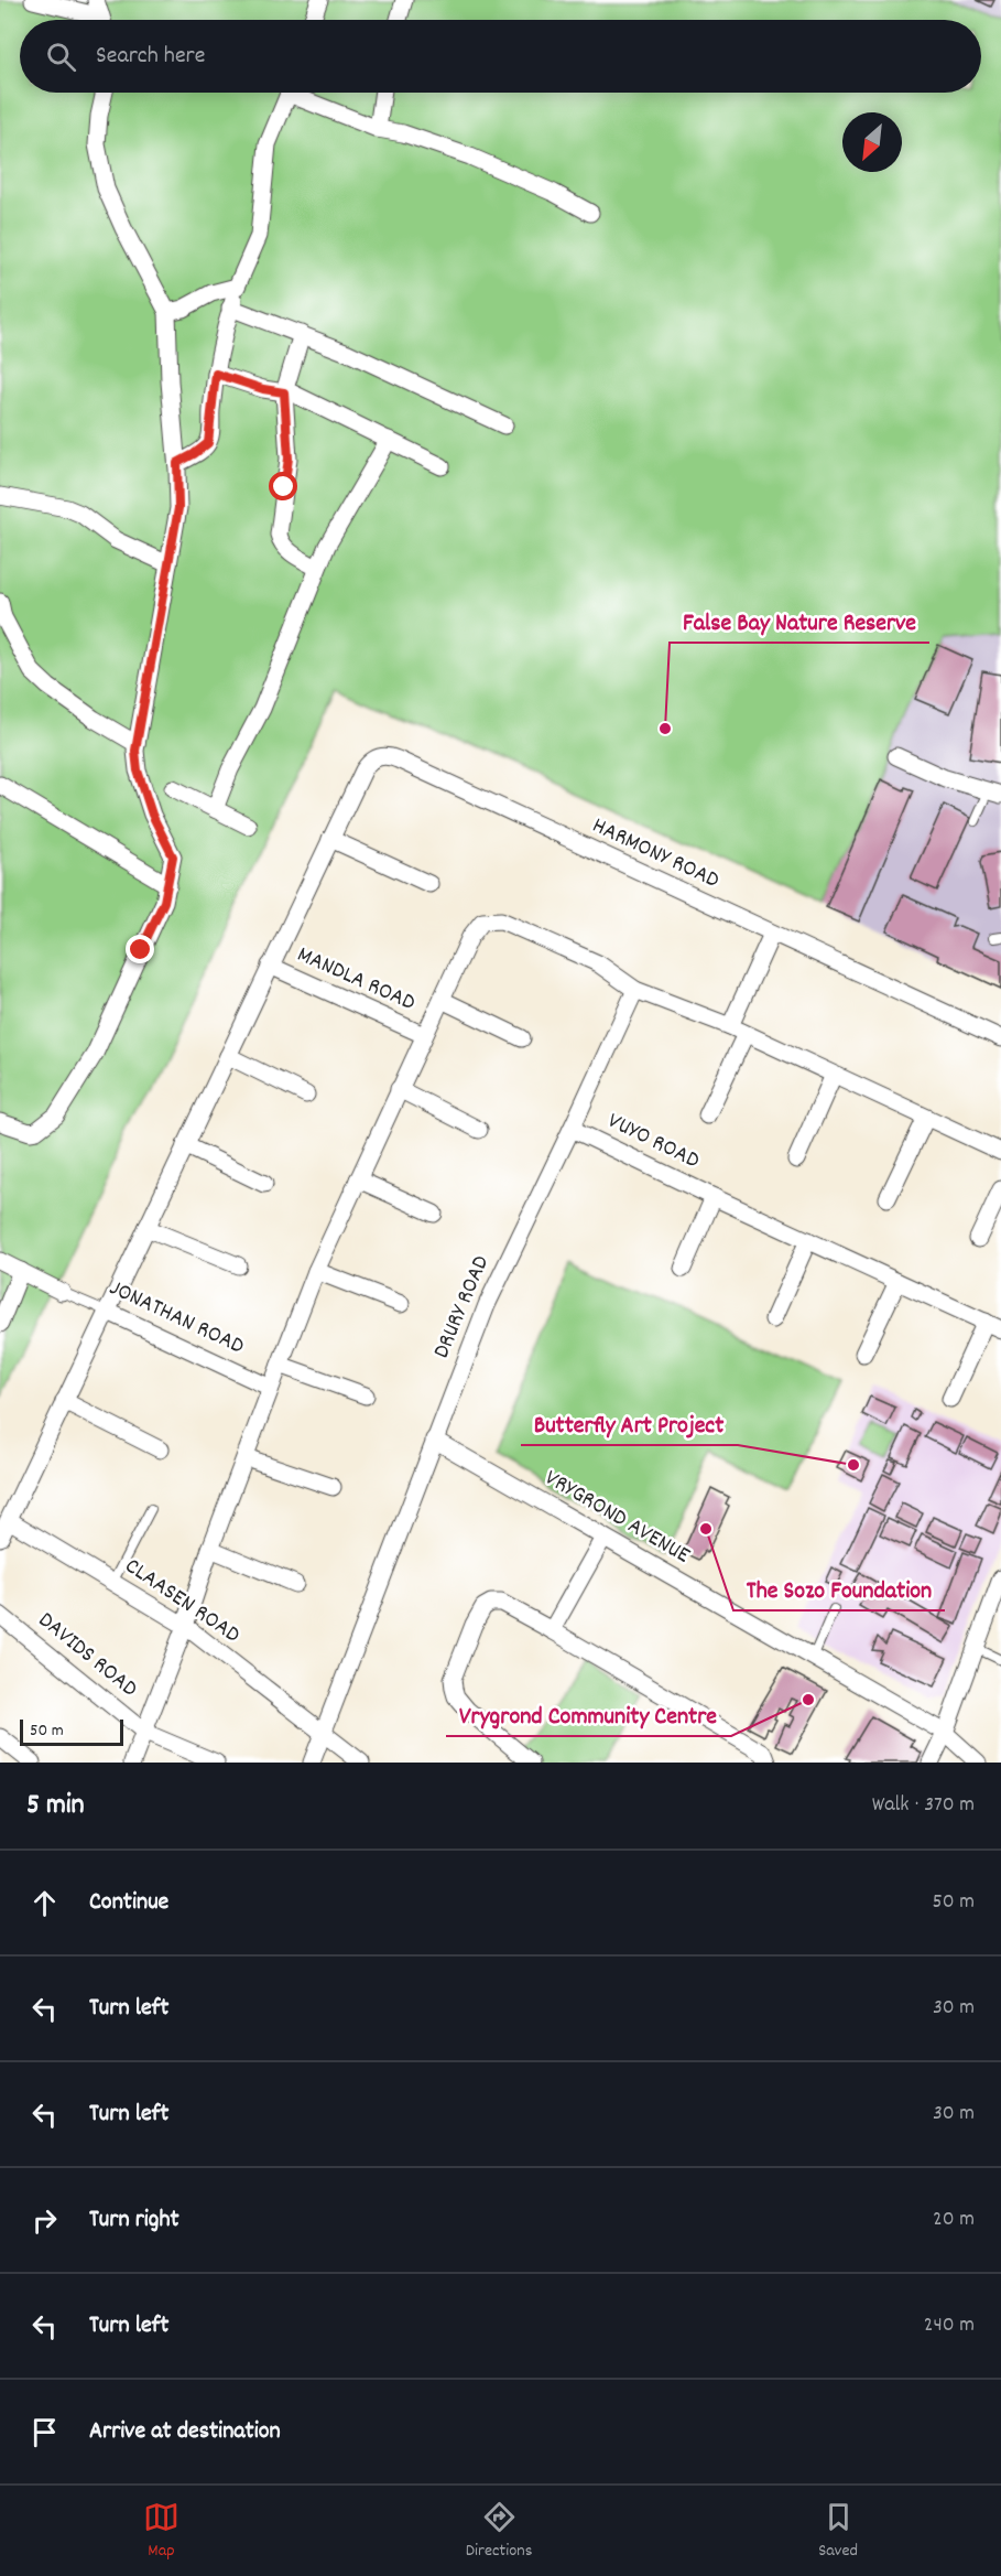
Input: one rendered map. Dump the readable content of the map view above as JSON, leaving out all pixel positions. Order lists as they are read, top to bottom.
{
  "streets": {
    "street": [
      "HARMONY ROAD",
      "MANDLA ROAD",
      "VUYO ROAD",
      "DRURY ROAD",
      "JONATHAN ROAD",
      "VRYGROND AVENUE",
      "CLAASEN ROAD",
      "DAVIDS ROAD"
    ]
  },
  "crossings": [
    ["HARMONY ROAD", "MANDLA ROAD"],
    ["HARMONY ROAD", "JONATHAN ROAD"],
    ["HARMONY ROAD", "CLAASEN ROAD"],
    ["VUYO ROAD", "DRURY ROAD"],
    ["DRURY ROAD", "VRYGROND AVENUE"],
    ["DRURY ROAD", "CLAASEN ROAD"]
  ],
  "places": [
    "False Bay Nature Reserve",
    "Butterfly Art Project",
    "The Sozo Foundation",
    "Vrygrond Community Centre"
  ],
  "scale_bar": "50 m",
  "north": "bottom left",
  "page": {
    "search": "Search here",
    "scale": "50 m",
    "heading": ["5 min", "Walk · 370 m"],
    "list": [
      ["Continue", "50 m"],
      ["Turn left", "30 m"],
      ["Turn left", "30 m"],
      ["Turn right", "20 m"],
      ["Turn left", "240 m"],
      "Arrive at destination"
    ],
    "nav": ["Map", "Directions", "Saved"]
  }
}
